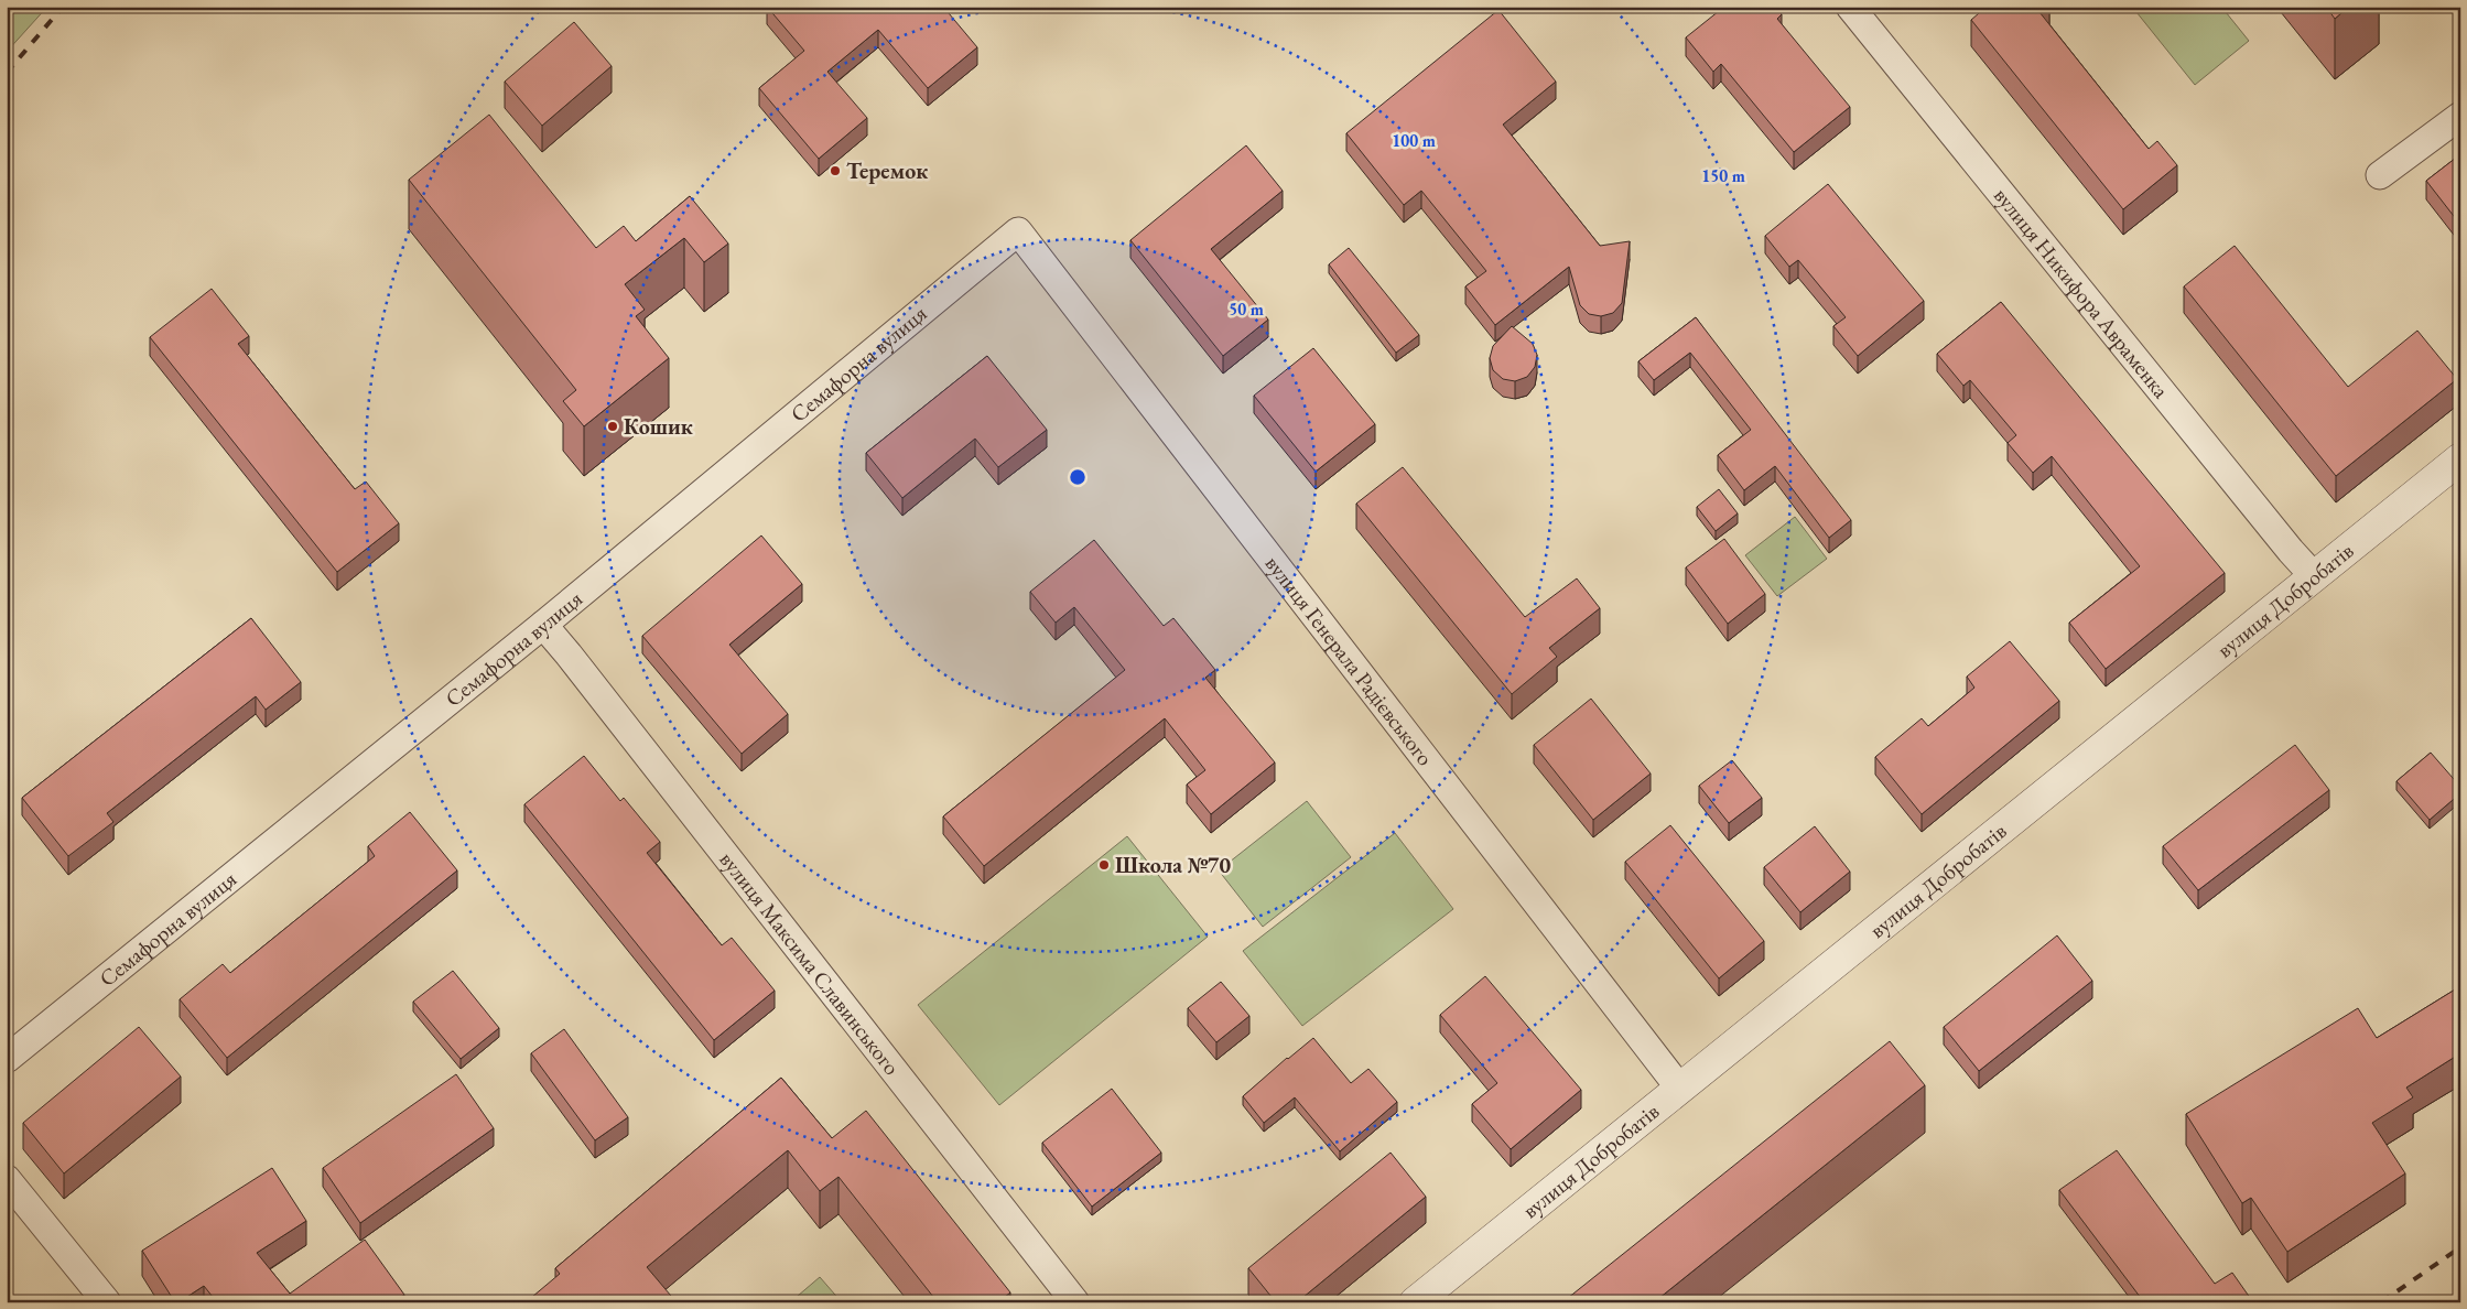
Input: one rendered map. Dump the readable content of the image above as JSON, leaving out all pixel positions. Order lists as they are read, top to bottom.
{
  "streets": {
    "street": [
      "вулиця Никифора Авраменка",
      "Семафорна вулиця",
      "вулиця Добробатів",
      "вулиця Генерала Радієвського",
      "вулиця Максима Славинського"
    ]
  },
  "crossings": [
    ["вулиця Никифора Авраменка", "вулиця Добробатів"],
    ["Семафорна вулиця", "вулиця Генерала Радієвського"],
    ["Семафорна вулиця", "вулиця Максима Славинського"],
    ["вулиця Добробатів", "вулиця Генерала Радієвського"]
  ],
  "places": ["Теремок", "Кошик", "Школа №70"],
  "rings": ["100 m", "150 m", "50 m"]
}
